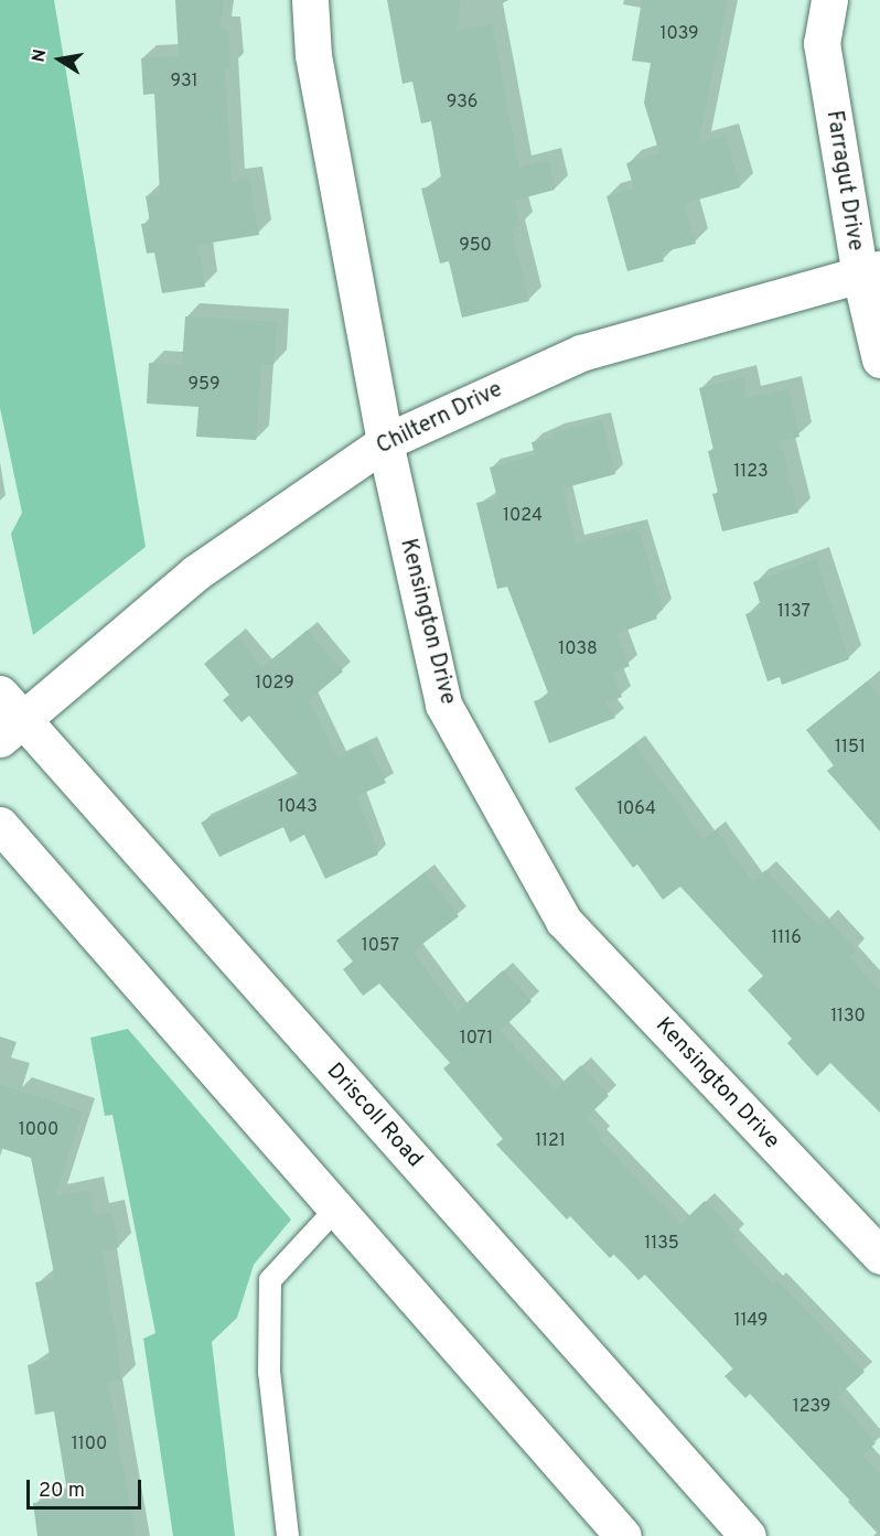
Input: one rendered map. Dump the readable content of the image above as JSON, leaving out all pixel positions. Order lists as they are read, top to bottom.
{
  "streets": {
    "street": [
      "Farragut Drive",
      "Chiltern Drive",
      "Kensington Drive",
      "Driscoll Road"
    ]
  },
  "crossings": [
    ["Farragut Drive", "Chiltern Drive"],
    ["Chiltern Drive", "Kensington Drive"],
    ["Chiltern Drive", "Driscoll Road"]
  ],
  "house_numbers": [
    "1039",
    "931",
    "936",
    "950",
    "959",
    "1123",
    "1024",
    "1137",
    "1038",
    "1029",
    "1151",
    "1043",
    "1064",
    "1116",
    "1057",
    "1130",
    "1071",
    "1000",
    "1121",
    "1135",
    "1149",
    "1239",
    "1100"
  ],
  "scale_bar": "20 m",
  "north": "left"
}
